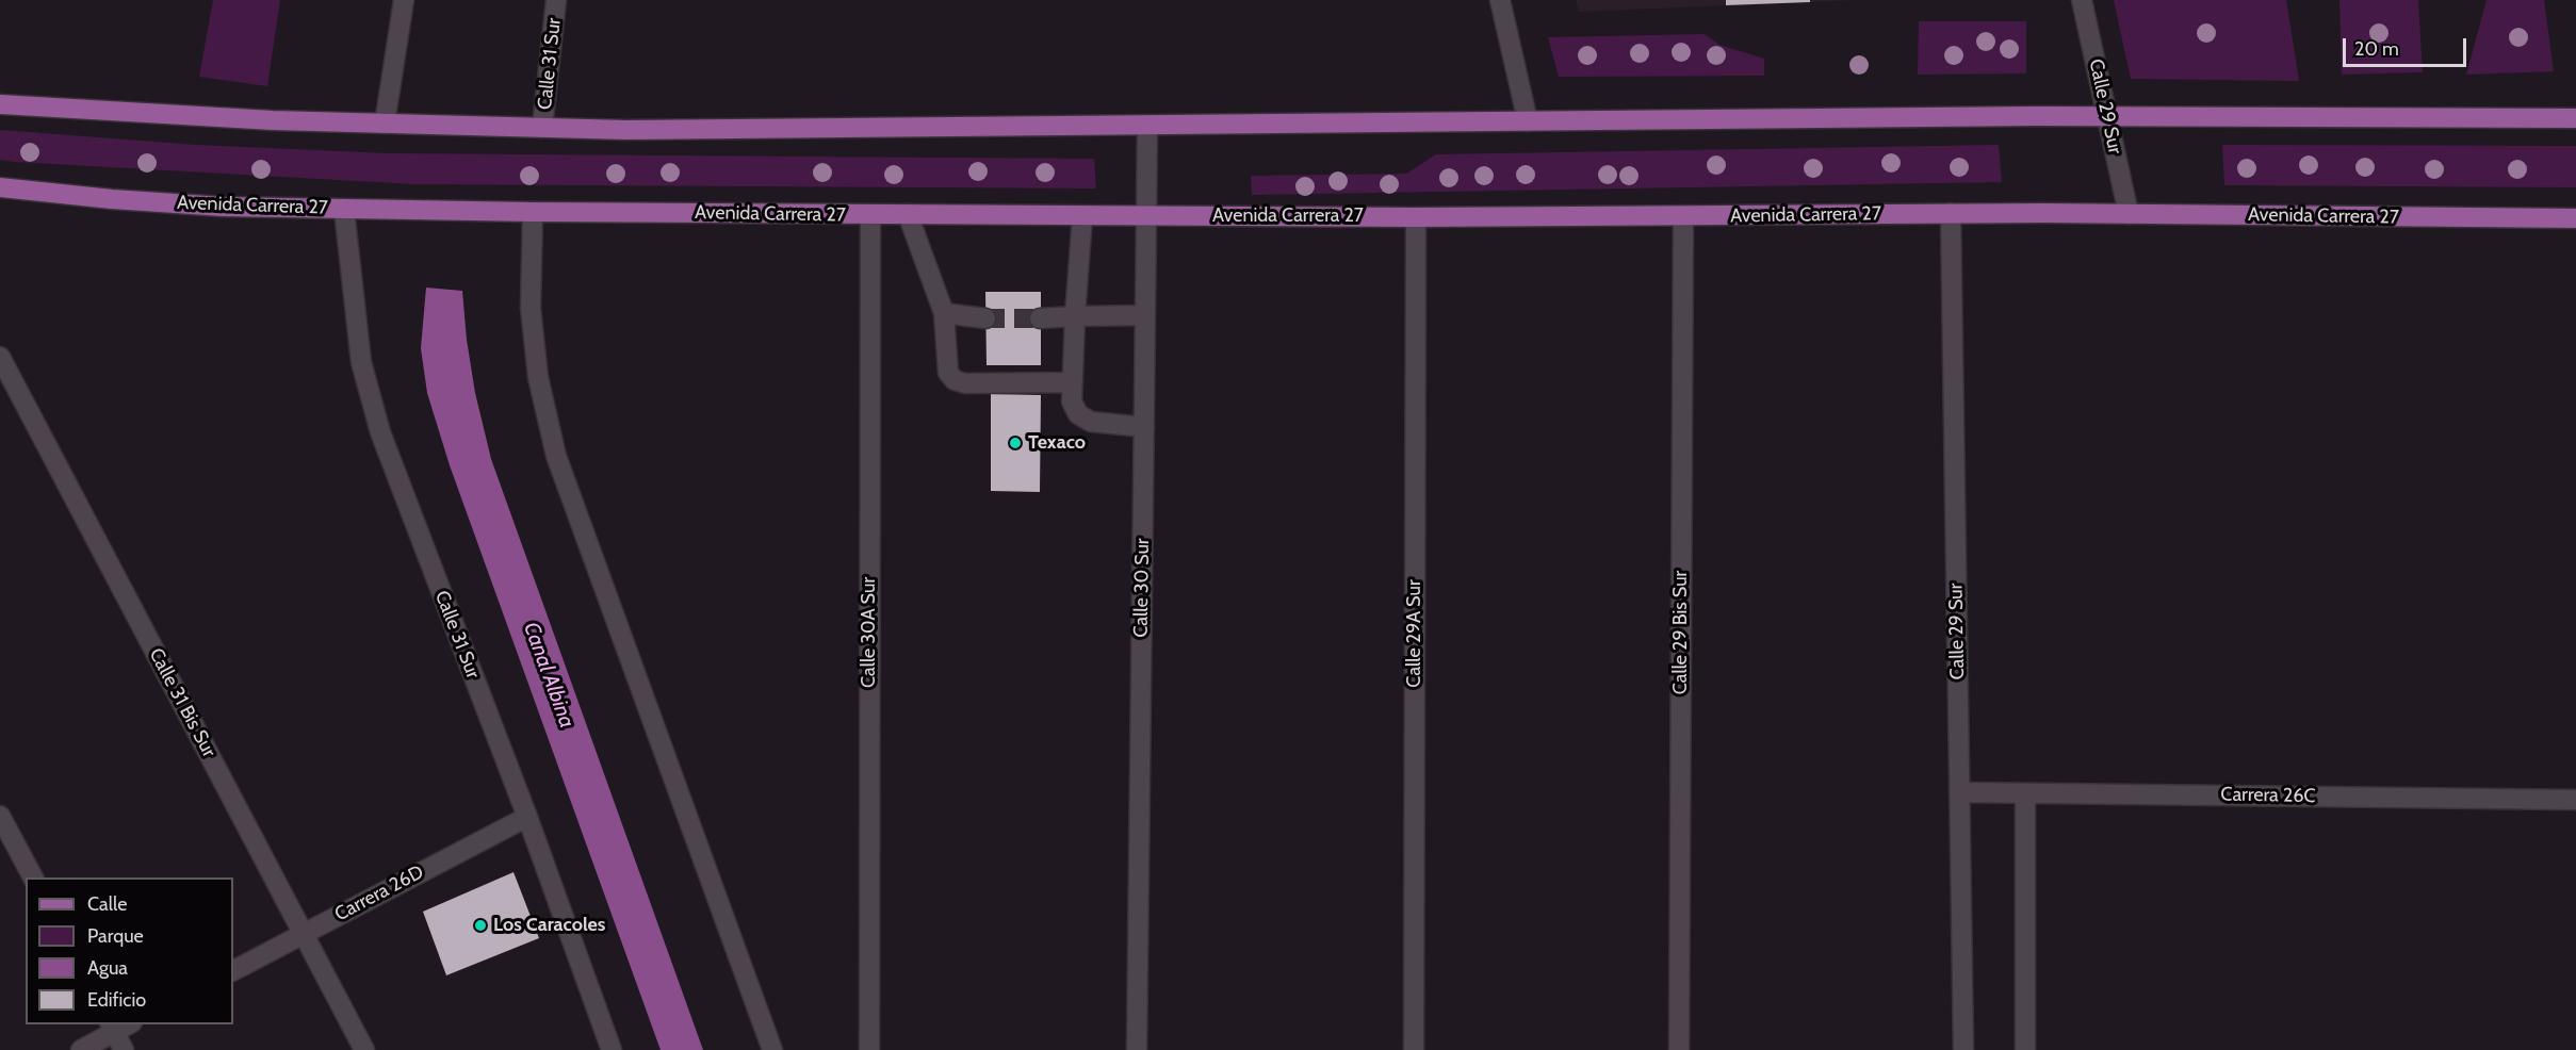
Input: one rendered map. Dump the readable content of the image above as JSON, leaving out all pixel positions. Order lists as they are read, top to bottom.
{
  "streets": {
    "main road": ["Avenida Carrera 27"],
    "street": [
      "Calle 31 Sur",
      "Calle 29 Sur",
      "Calle 30 Sur",
      "Calle 30A Sur",
      "Calle 29 Bis Sur",
      "Calle 29A Sur",
      "Calle 31 Bis Sur",
      "Carrera 26C",
      "Carrera 26D"
    ]
  },
  "crossings": [
    ["Calle 31 Sur", "Avenida Carrera 27"],
    ["Calle 31 Sur", "Carrera 26D"],
    ["Calle 29 Sur", "Avenida Carrera 27"],
    ["Calle 29 Sur", "Carrera 26C"],
    ["Avenida Carrera 27", "Calle 30 Sur"],
    ["Avenida Carrera 27", "Calle 30A Sur"],
    ["Avenida Carrera 27", "Calle 29 Bis Sur"],
    ["Avenida Carrera 27", "Calle 29A Sur"],
    ["Calle 31 Bis Sur", "Carrera 26D"]
  ],
  "water": ["Canal Albina"],
  "places": ["Texaco", "Los Caracoles"],
  "legend": [
    "Calle",
    "Parque",
    "Agua",
    "Edificio"
  ],
  "scale_bar": "20 m"
}
